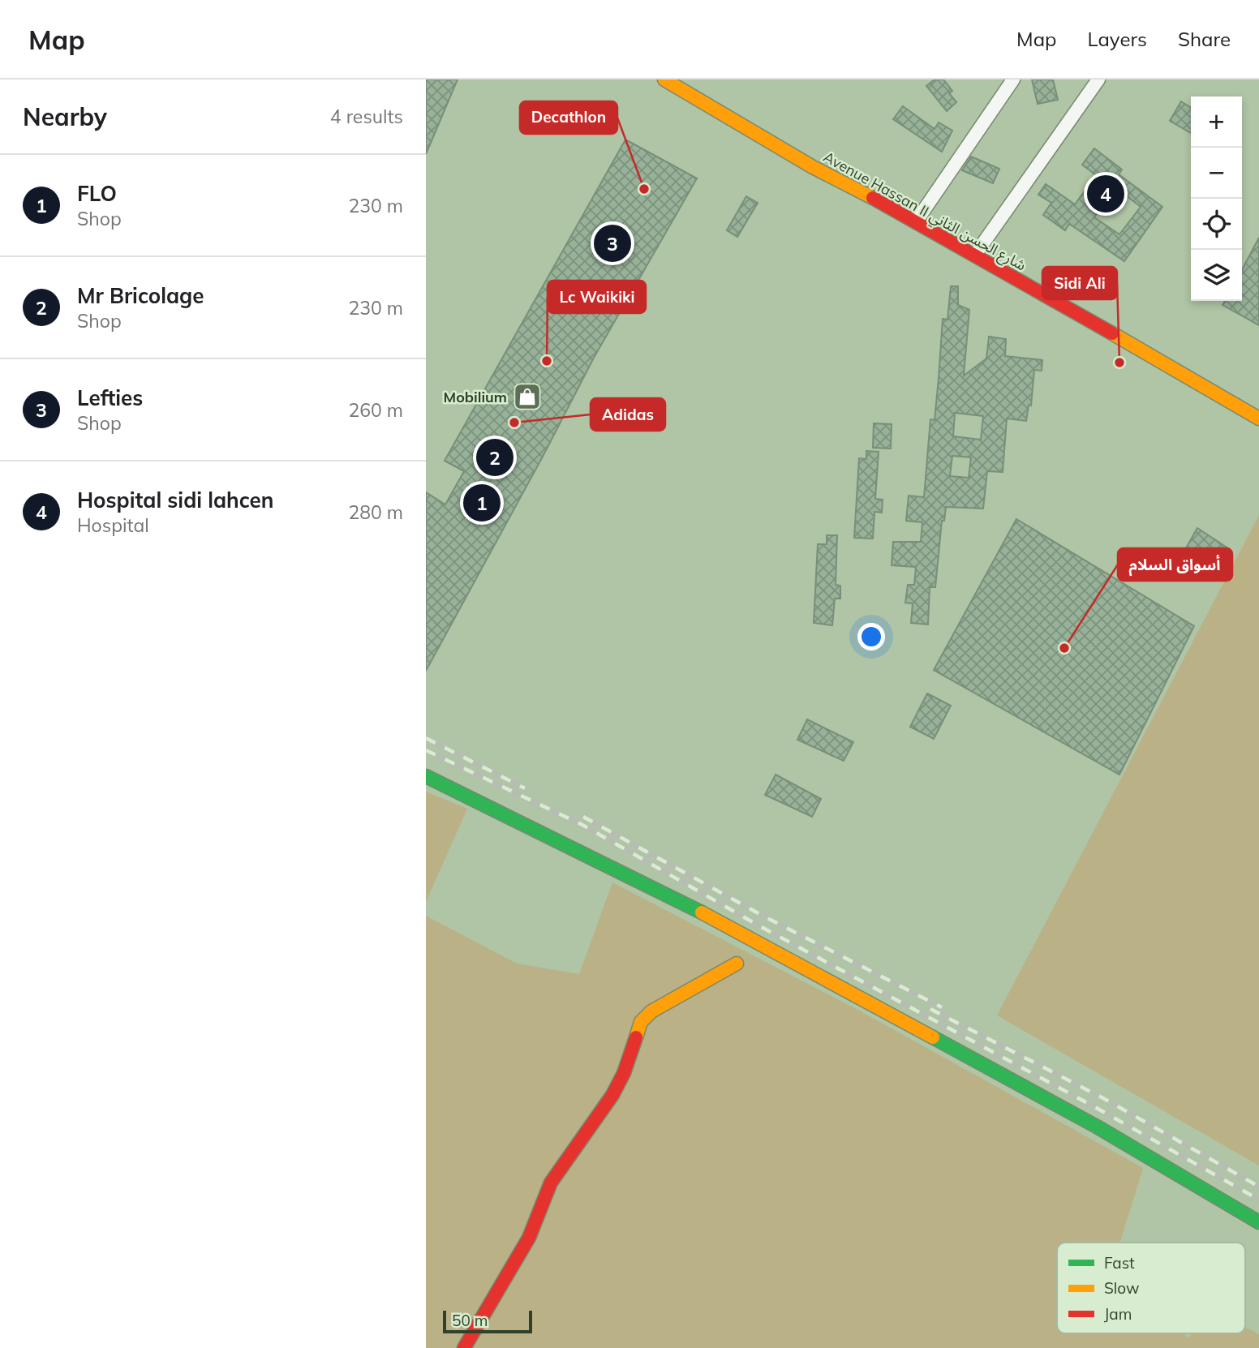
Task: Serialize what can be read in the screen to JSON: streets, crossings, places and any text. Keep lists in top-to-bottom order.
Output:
{
  "streets": {
    "street": ["Avenue Hassan II شارع الحسن الثاني"]
  },
  "places": {
    "other": [
      "Decathlon",
      "Lc Waikiki",
      "Sidi Ali",
      "Adidas",
      "أسواق السلام"
    ],
    "shop": ["Mobilium"]
  },
  "legend": ["Fast", "Slow", "Jam"],
  "scale_bar": "50 m",
  "page": {
    "header": "Map",
    "nav": ["Map", "Layers", "Share"],
    "heading": ["Nearby", "4 results"],
    "map_buttons": ["+", "−"],
    "list": [
      {
        "mark": "1",
        "name": "FLO",
        "note": "Shop",
        "value": "230 m"
      },
      {
        "mark": "2",
        "name": "Mr Bricolage",
        "note": "Shop",
        "value": "230 m"
      },
      {
        "mark": "3",
        "name": "Lefties",
        "note": "Shop",
        "value": "260 m"
      },
      {
        "mark": "4",
        "name": "Hospital sidi lahcen",
        "note": "Hospital",
        "value": "280 m"
      }
    ],
    "pins": [
      "4",
      "3",
      "2",
      "1"
    ],
    "scale": "50 m"
  }
}
